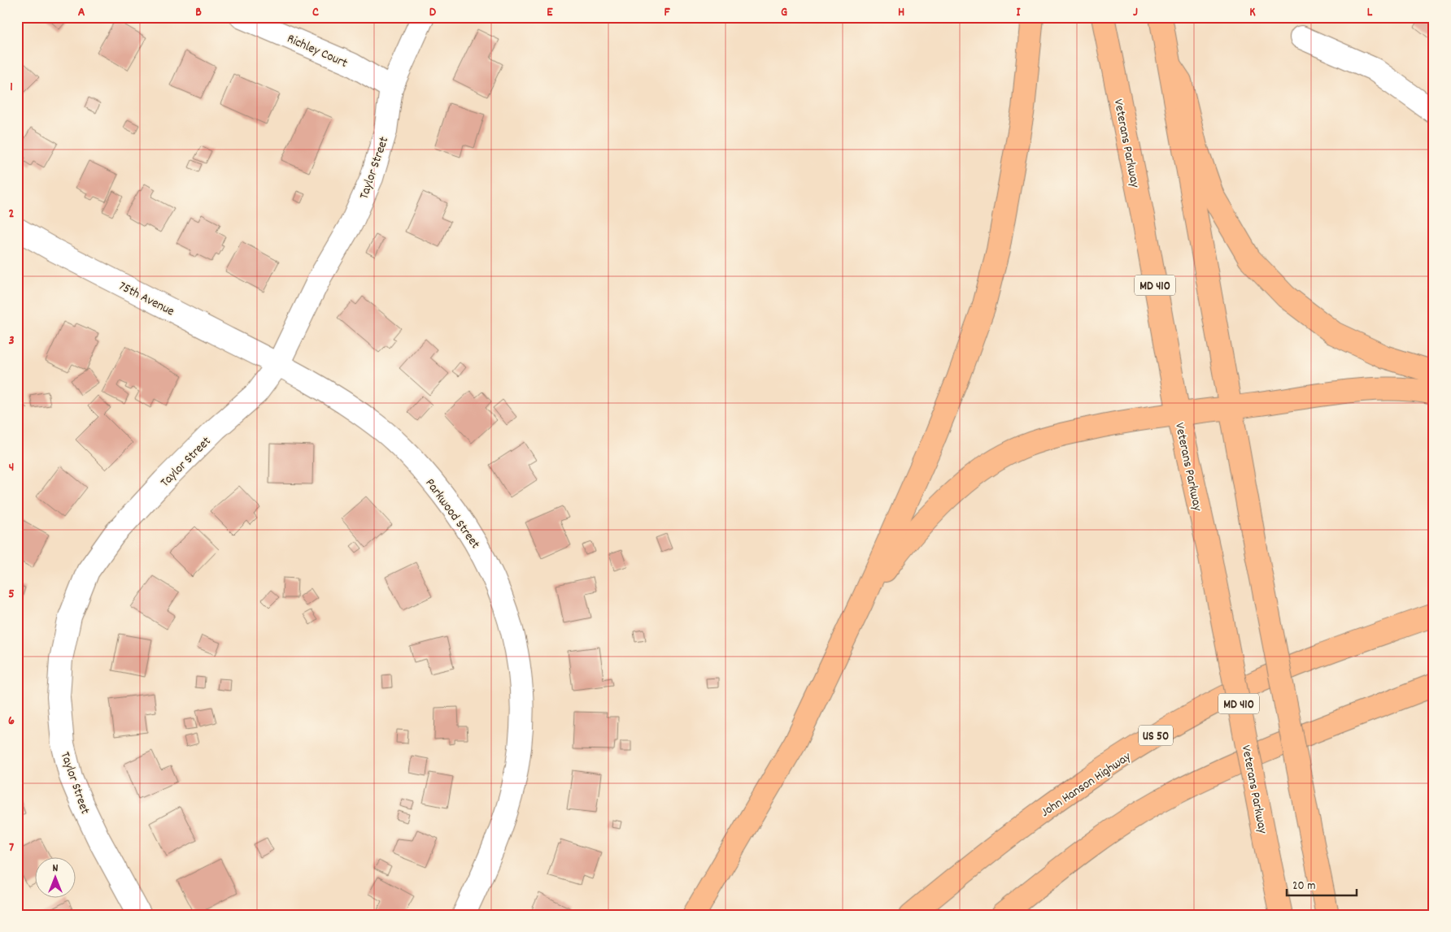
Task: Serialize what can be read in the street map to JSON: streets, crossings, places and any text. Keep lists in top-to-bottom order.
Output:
{
  "streets": {
    "main road": [
      "Veterans Parkway",
      "MD 410",
      "US 50",
      "John Hanson Highway"
    ],
    "street": [
      "Richley Court",
      "Taylor Street",
      "75th Avenue",
      "Parkwood Street"
    ]
  },
  "crossings": [
    ["Richley Court", "Taylor Street"],
    ["Taylor Street", "75th Avenue"],
    ["Taylor Street", "Parkwood Street"],
    ["75th Avenue", "Parkwood Street"]
  ],
  "scale_bar": "20 m",
  "north": "top",
  "grid": {
    "columns": [
      "A",
      "B",
      "C",
      "D",
      "E",
      "F",
      "G",
      "H",
      "I",
      "J",
      "K",
      "L"
    ],
    "rows": [
      "1",
      "2",
      "3",
      "4",
      "5",
      "6",
      "7"
    ]
  }
}
